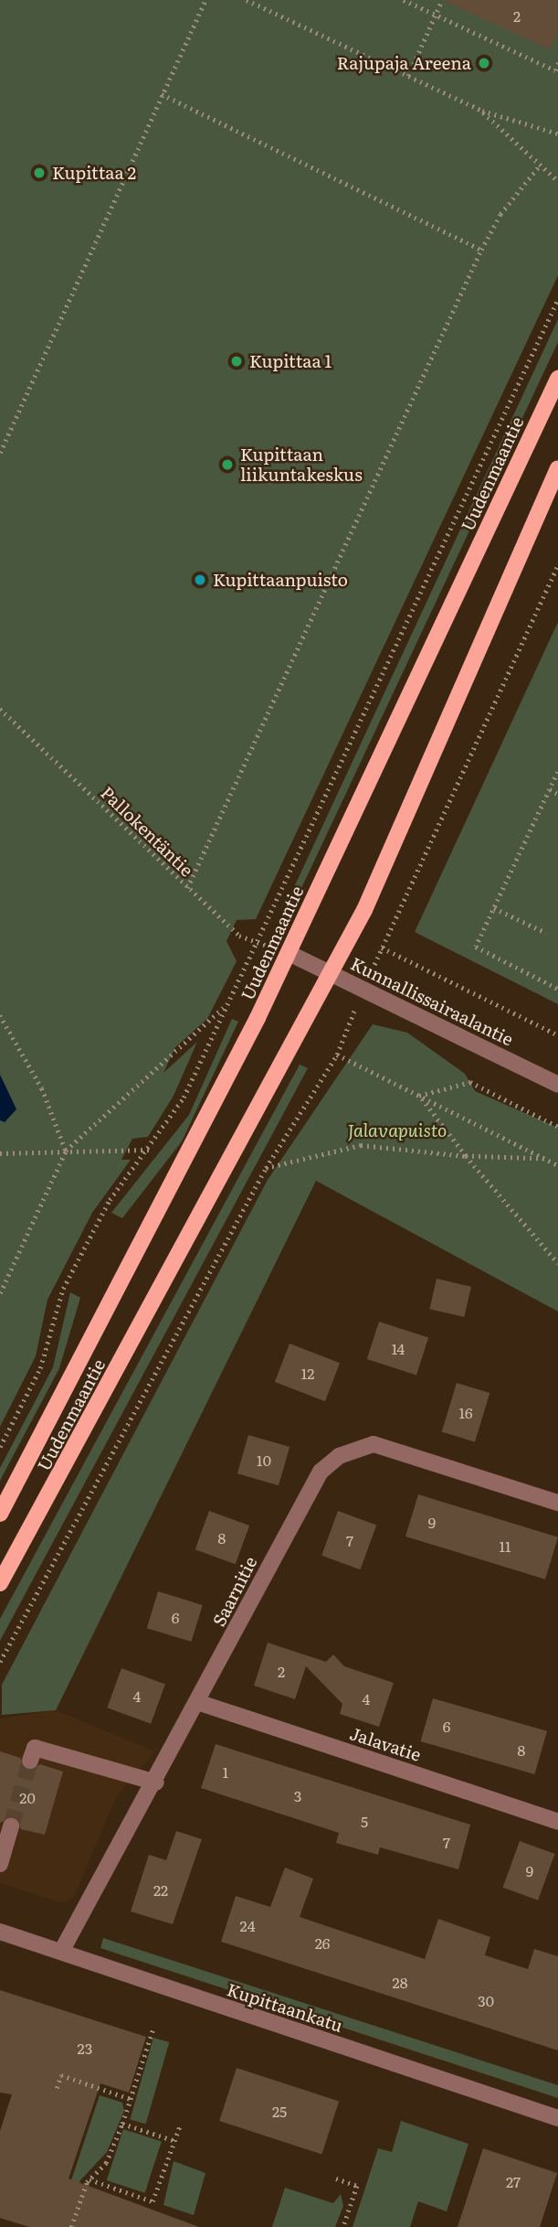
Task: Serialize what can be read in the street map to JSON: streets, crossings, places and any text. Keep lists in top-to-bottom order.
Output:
{
  "streets": {
    "main road": ["Uudenmaantie"],
    "street": [
      "Kunnallissairaalantie",
      "Saarnitie",
      "Jalavatie",
      "Kupittaankatu"
    ],
    "path": ["Pallokentäntie"]
  },
  "crossings": [
    ["Uudenmaantie", "Pallokentäntie"],
    ["Uudenmaantie", "Kunnallissairaalantie"],
    ["Pallokentäntie", "Kunnallissairaalantie"],
    ["Saarnitie", "Jalavatie"],
    ["Saarnitie", "Kupittaankatu"]
  ],
  "parks": ["Jalavapuisto"],
  "places": [
    "Rajupaja Areena",
    "Kupittaa 2",
    "Kupittaa 1",
    "Kupittaan liikuntakeskus",
    "Kupittaanpuisto"
  ],
  "house_numbers": [
    "2",
    "14",
    "12",
    "16",
    "10",
    "9",
    "8",
    "7",
    "11",
    "6",
    "2",
    "4",
    "4",
    "6",
    "8",
    "1",
    "3",
    "20",
    "5",
    "7",
    "9",
    "22",
    "24",
    "26",
    "28",
    "30",
    "23",
    "25",
    "27"
  ]
}
